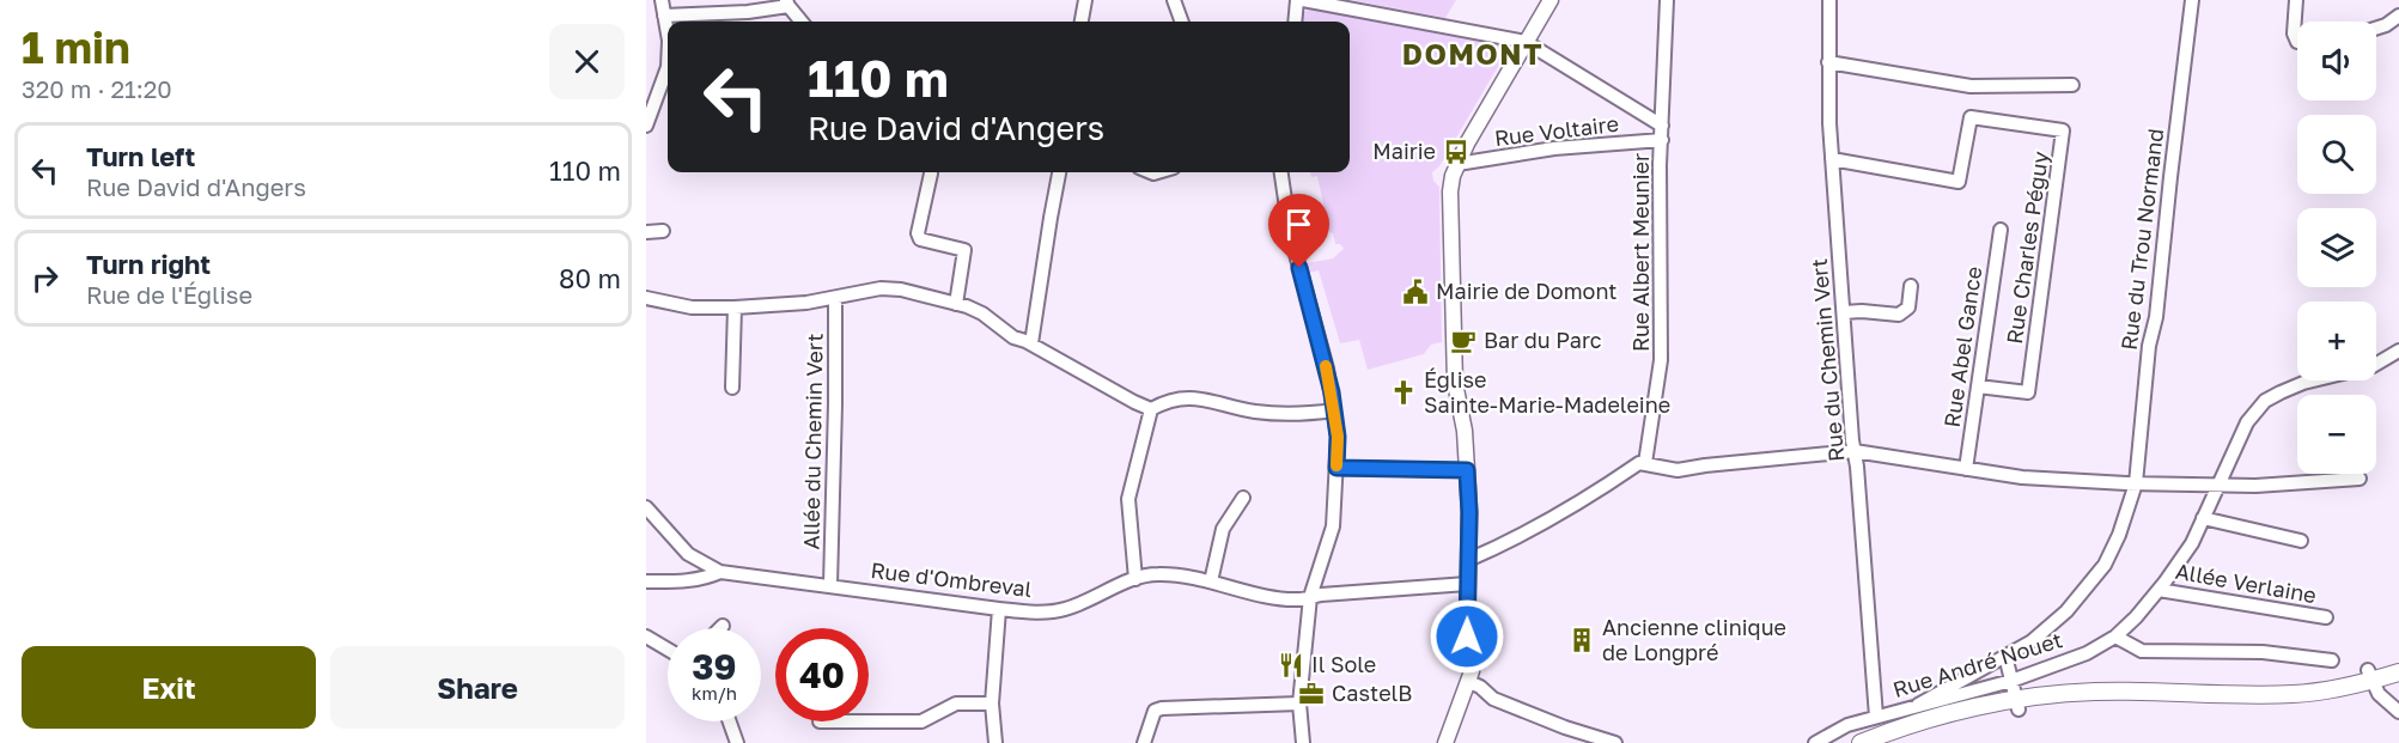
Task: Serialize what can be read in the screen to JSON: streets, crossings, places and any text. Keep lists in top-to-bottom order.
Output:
{
  "streets": {
    "street": [
      "Rue Voltaire",
      "Rue du Trou Normand",
      "Rue Charles Péguy",
      "Rue Albert Meunier",
      "Rue Abel Gance",
      "Rue du Chemin Vert",
      "Allée du Chemin Vert",
      "Rue d'Ombreval",
      "Allée Verlaine",
      "Rue André Nouet"
    ]
  },
  "crossings": [
    ["Rue Voltaire", "Rue Albert Meunier"],
    ["Rue du Trou Normand", "Rue André Nouet"],
    ["Rue Charles Péguy", "Rue Abel Gance"],
    ["Rue Charles Péguy", "Rue du Chemin Vert"],
    ["Rue du Chemin Vert", "Rue André Nouet"],
    ["Allée du Chemin Vert", "Rue d'Ombreval"],
    ["Allée Verlaine", "Rue André Nouet"]
  ],
  "districts": ["DOMONT"],
  "places": {
    "bus stop": ["Mairie"],
    "public building": ["Mairie de Domont"],
    "cafe": ["Bar du Parc"],
    "church": ["Église Sainte-Marie-Madeleine"],
    "building": ["Ancienne clinique de Longpré"],
    "restaurant": ["Il Sole"],
    "office": ["CastelB"]
  },
  "page": {
    "heading": ["1 min", "320 m · 21:20"],
    "map_buttons": ["+", "−"],
    "turn": ["110 m", "Rue David d'Angers"],
    "list": [
      {
        "name": "Turn left",
        "note": "Rue David d'Angers",
        "value": "110 m"
      },
      {
        "name": "Turn right",
        "note": "Rue de l'Église",
        "value": "80 m"
      }
    ],
    "speed": "39 km/h",
    "limit": "40",
    "buttons": ["Exit", "Share"]
  }
}
